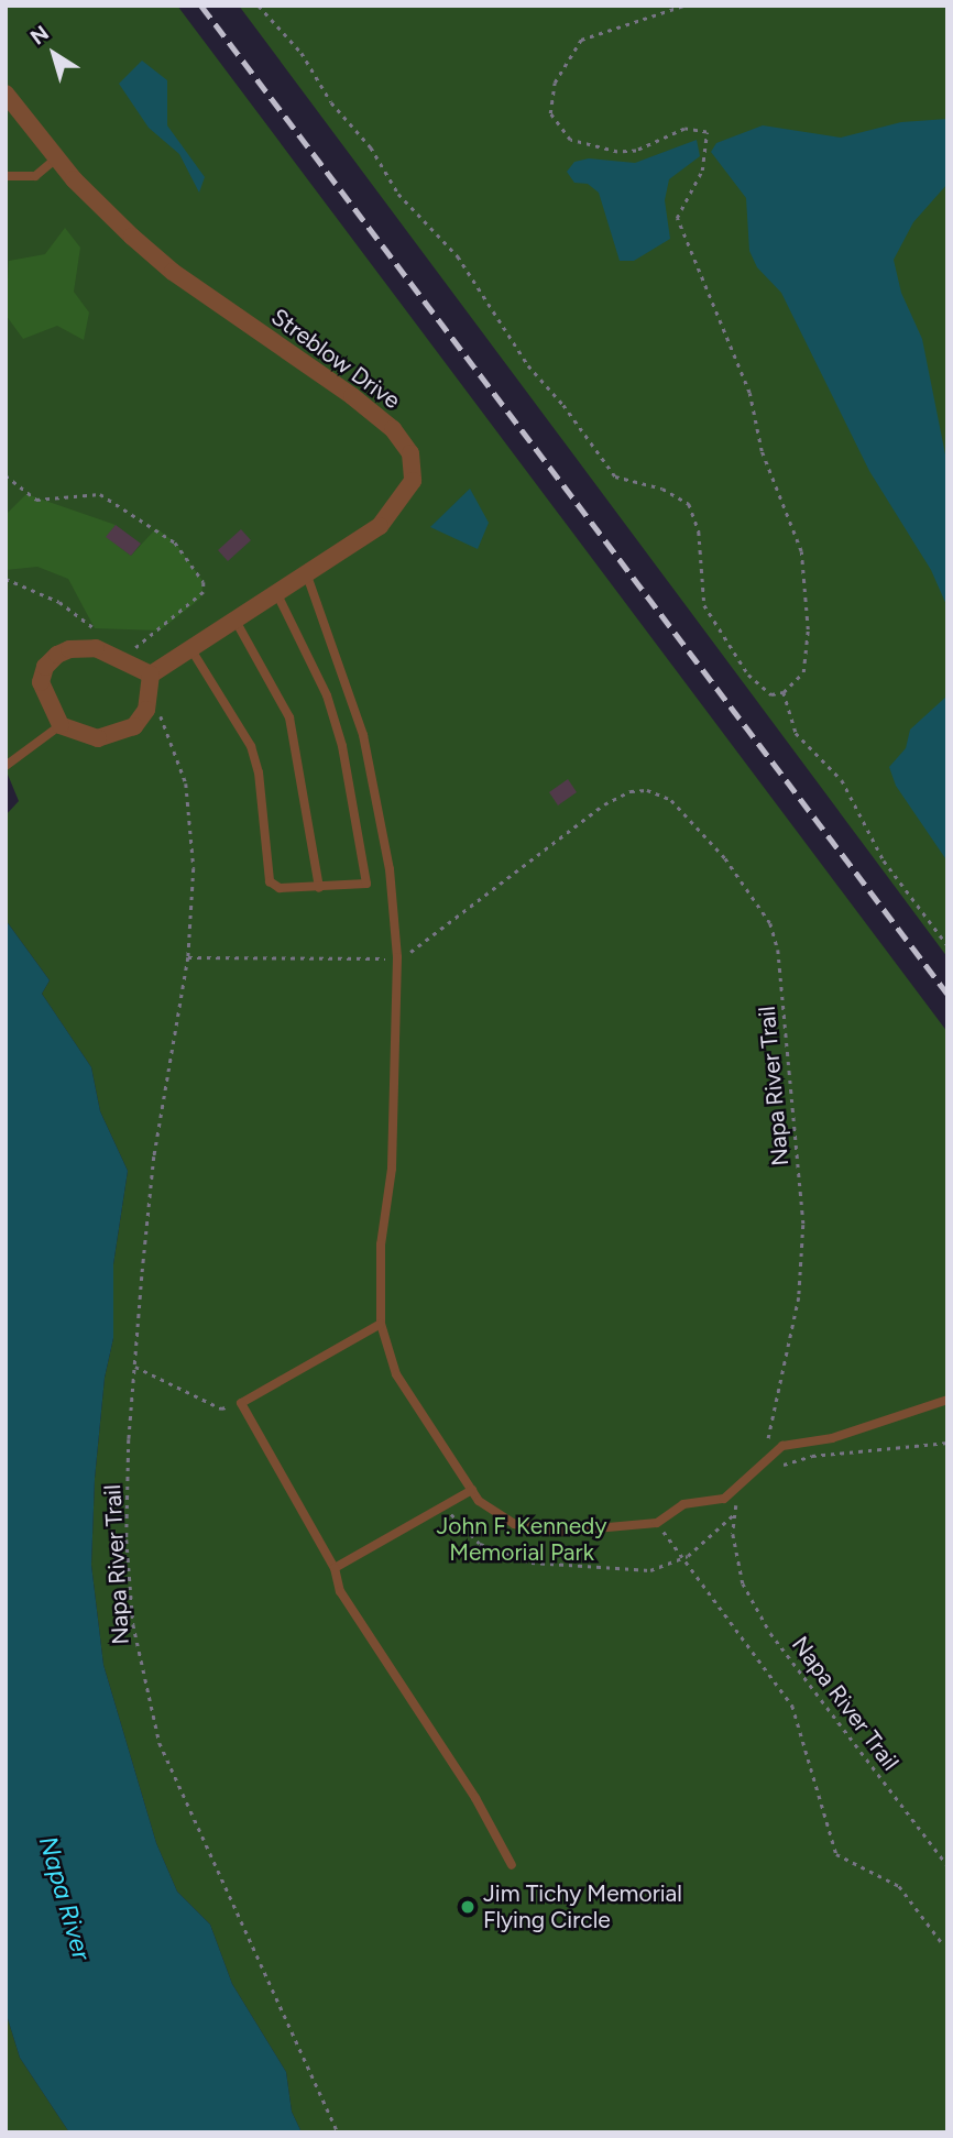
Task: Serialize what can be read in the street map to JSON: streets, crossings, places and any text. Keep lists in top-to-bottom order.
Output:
{
  "streets": {
    "street": ["Streblow Drive"],
    "path": ["Napa River Trail"]
  },
  "crossings": [
    ["Streblow Drive", "Napa River Trail"]
  ],
  "water": ["Napa River"],
  "parks": ["John F. Kennedy Memorial Park"],
  "places": ["Jim Tichy Memorial Flying Circle"],
  "north": "top left"
}
